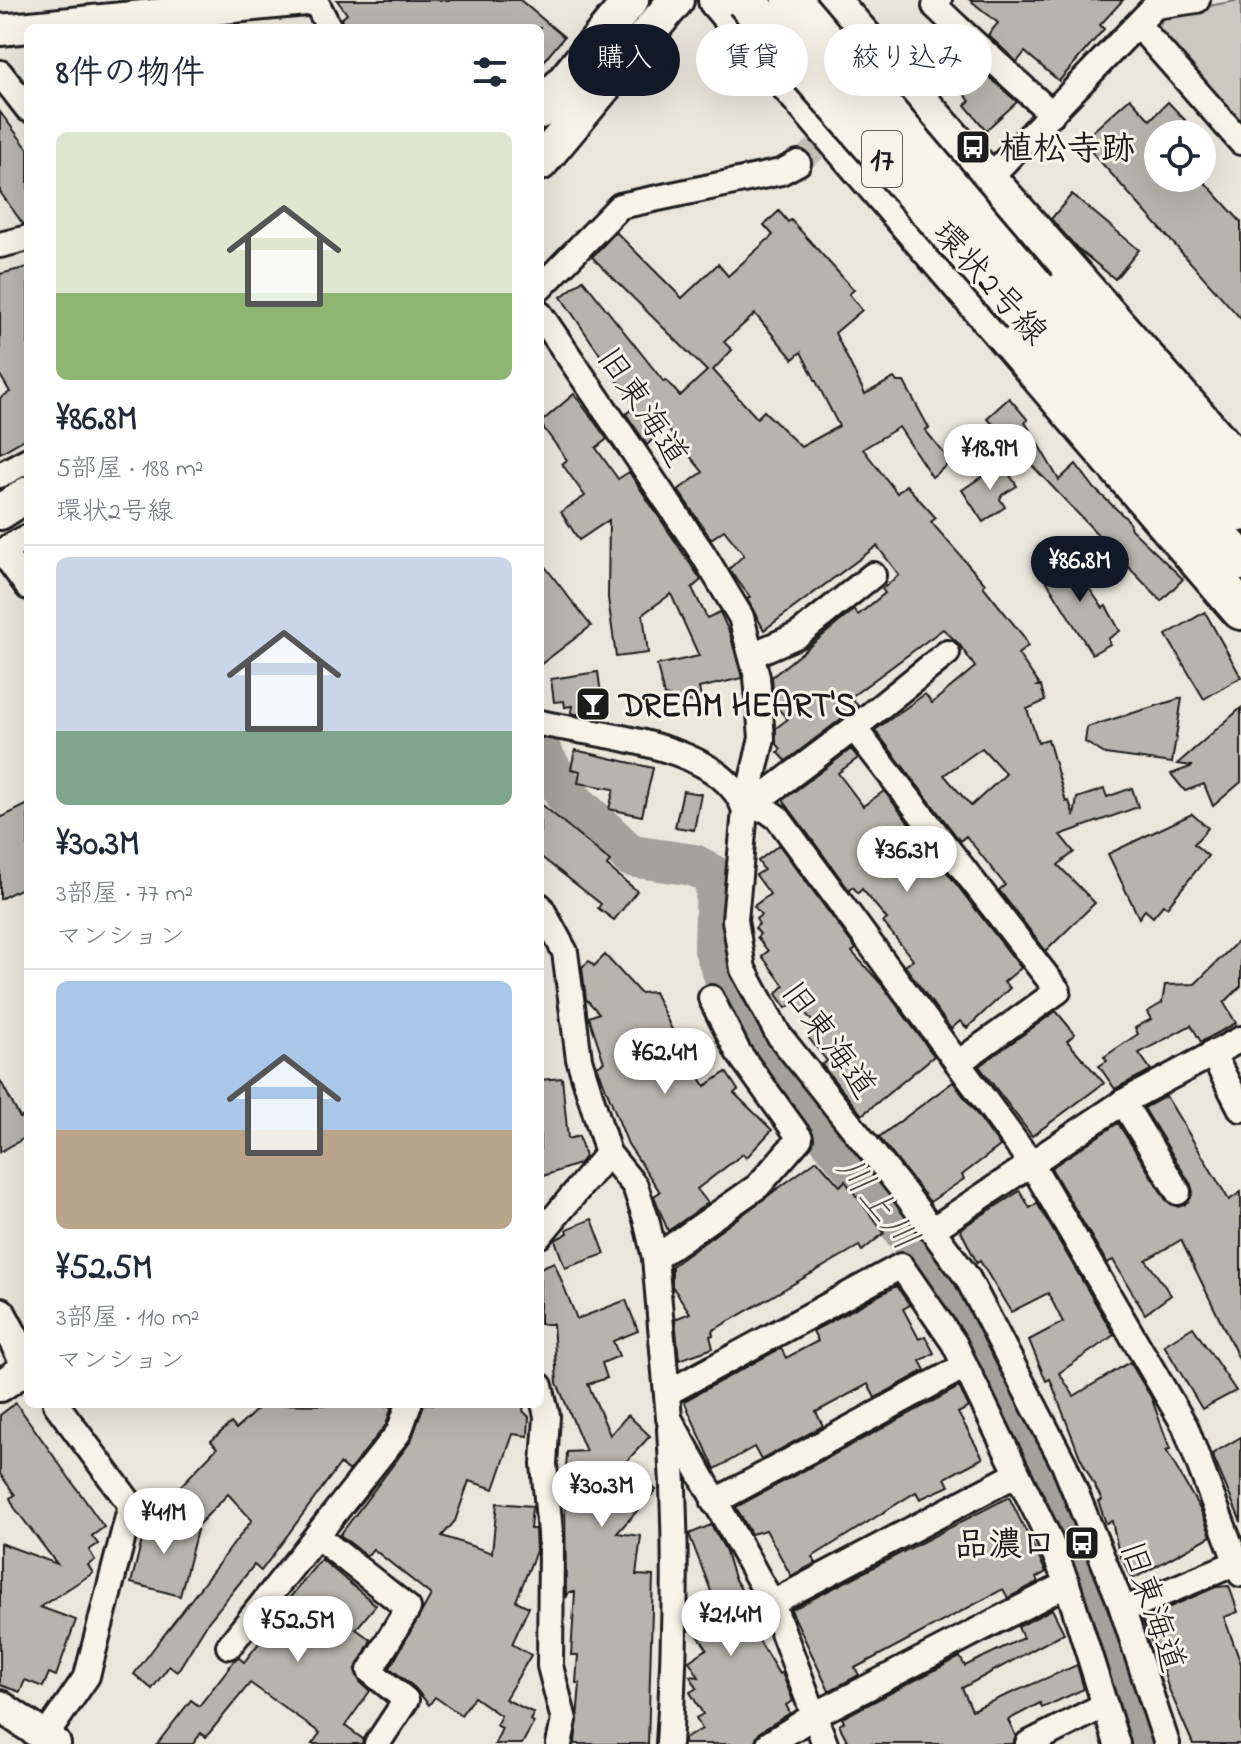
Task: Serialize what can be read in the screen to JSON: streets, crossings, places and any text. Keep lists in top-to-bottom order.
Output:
{
  "streets": {
    "main road": ["17", "環状2号線"],
    "street": ["旧東海道"]
  },
  "water": ["川上川"],
  "places": {
    "bus stop": ["植松寺跡", "品濃口"],
    "bar": ["DREAM HEART'S"]
  },
  "page": {
    "chip": ["購入", "賃貸", "絞り込み"],
    "heading": "8件の物件",
    "list": [
      {
        "name": "¥86.8M",
        "note": "5部屋 · 188 m² · 環状2号線"
      },
      {
        "name": "¥30.3M",
        "note": "3部屋 · 77 m² · マンション"
      },
      {
        "name": "¥52.5M",
        "note": "3部屋 · 110 m² · マンション"
      }
    ],
    "price": [
      "¥18.9M",
      "¥86.8M",
      "¥36.3M",
      "¥62.4M",
      "¥30.3M",
      "¥41M",
      "¥21.4M",
      "¥52.5M"
    ]
  }
}
